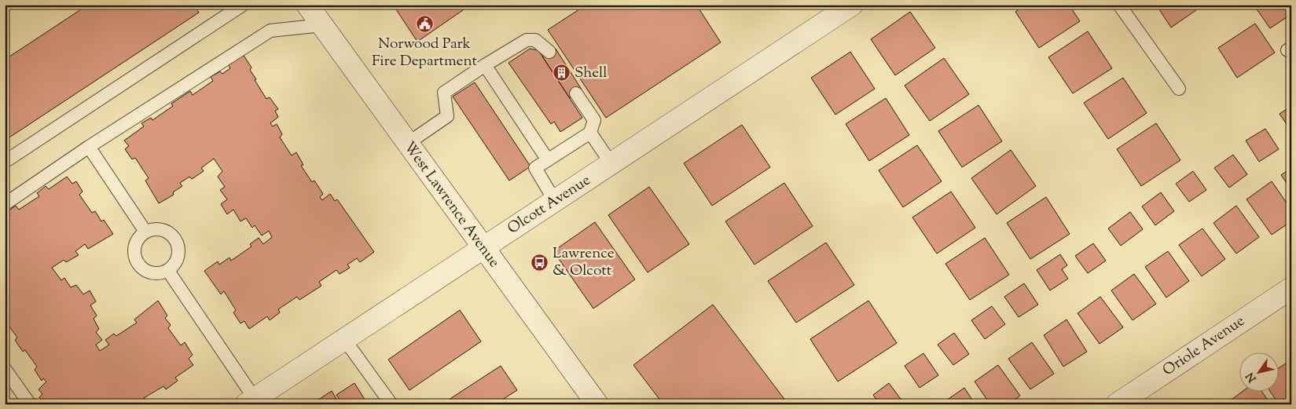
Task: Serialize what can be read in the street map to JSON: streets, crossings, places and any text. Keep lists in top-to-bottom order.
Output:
{
  "streets": {
    "street": ["West Lawrence Avenue", "Olcott Avenue", "Oriole Avenue"]
  },
  "crossings": [
    ["West Lawrence Avenue", "Olcott Avenue"]
  ],
  "places": {
    "public building": ["Norwood Park Fire Department"],
    "building": ["Shell"],
    "bus stop": ["Lawrence & Olcott"]
  },
  "north": "bottom left"
}
